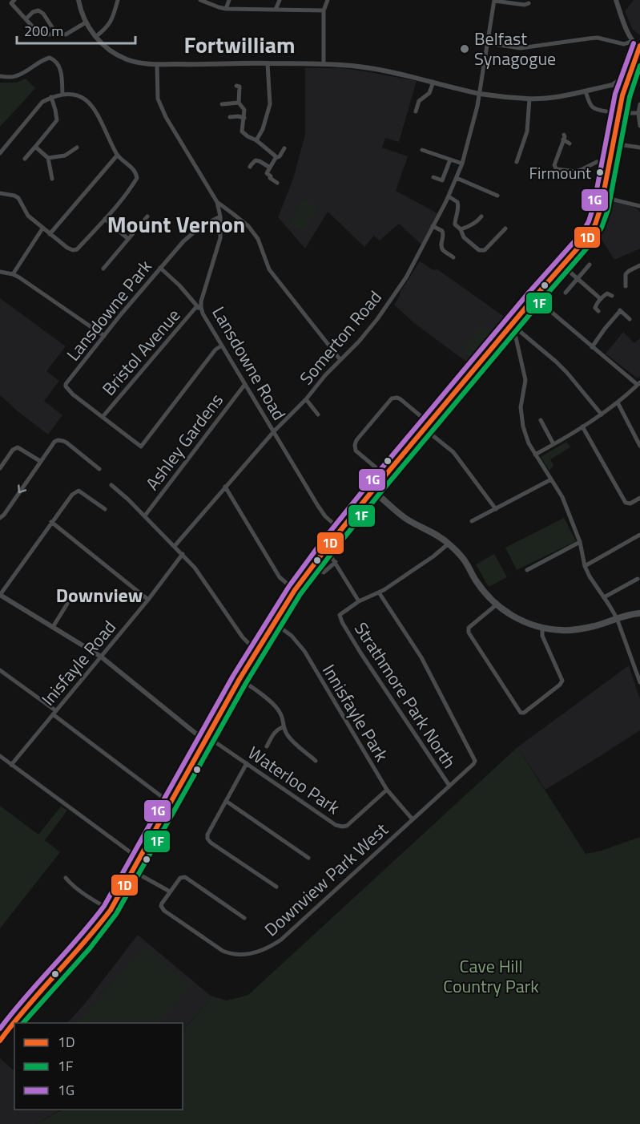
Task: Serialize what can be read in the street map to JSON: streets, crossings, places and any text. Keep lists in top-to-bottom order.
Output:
{
  "streets": {
    "street": [
      "Lansdowne Park",
      "Somerton Road",
      "Bristol Avenue",
      "Lansdowne Road",
      "Ashley Gardens",
      "Inisfayle Road",
      "Strathmore Park North",
      "Innisfayle Park",
      "Waterloo Park",
      "Downview Park West"
    ]
  },
  "crossings": [
    ["Lansdowne Park", "Bristol Avenue"],
    ["Lansdowne Park", "Lansdowne Road"],
    ["Somerton Road", "Lansdowne Road"],
    ["Bristol Avenue", "Lansdowne Road"],
    ["Lansdowne Road", "Ashley Gardens"],
    ["Strathmore Park North", "Downview Park West"],
    ["Innisfayle Park", "Waterloo Park"],
    ["Innisfayle Park", "Downview Park West"]
  ],
  "districts": ["Fortwilliam", "Mount Vernon", "Downview"],
  "parks": ["Cave Hill Country Park"],
  "places": ["Belfast Synagogue", "Firmount"],
  "lines": ["transit line 1G", "transit line 1D", "transit line 1F"],
  "legend": ["1D", "1F", "1G"],
  "scale_bar": "200 m"
}
